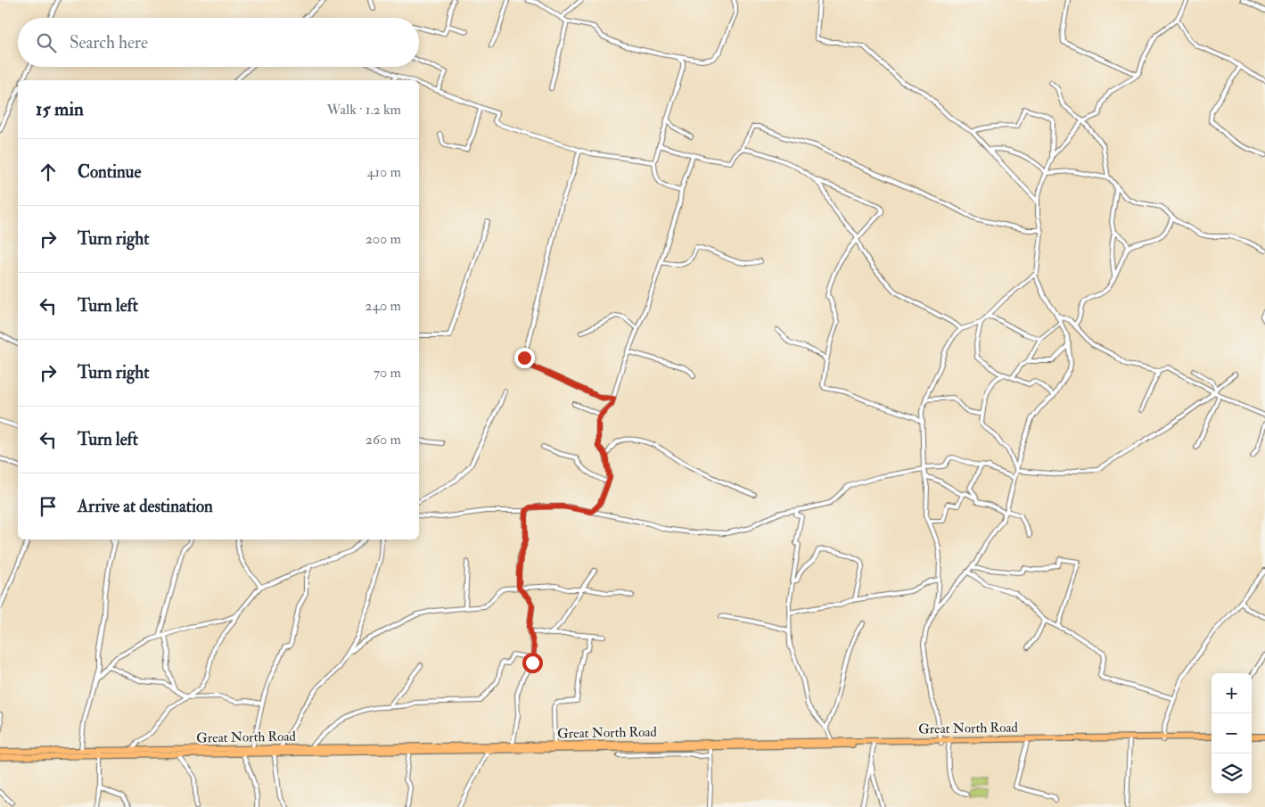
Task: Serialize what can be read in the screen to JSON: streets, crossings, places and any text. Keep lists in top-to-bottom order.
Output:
{
  "streets": {
    "highway": ["Great North Road"]
  },
  "page": {
    "search": "Search here",
    "heading": ["15 min", "Walk · 1.2 km"],
    "list": [
      ["Continue", "410 m"],
      ["Turn right", "200 m"],
      ["Turn left", "240 m"],
      ["Turn right", "70 m"],
      ["Turn left", "260 m"],
      "Arrive at destination"
    ],
    "map_buttons": ["+", "−"]
  }
}
